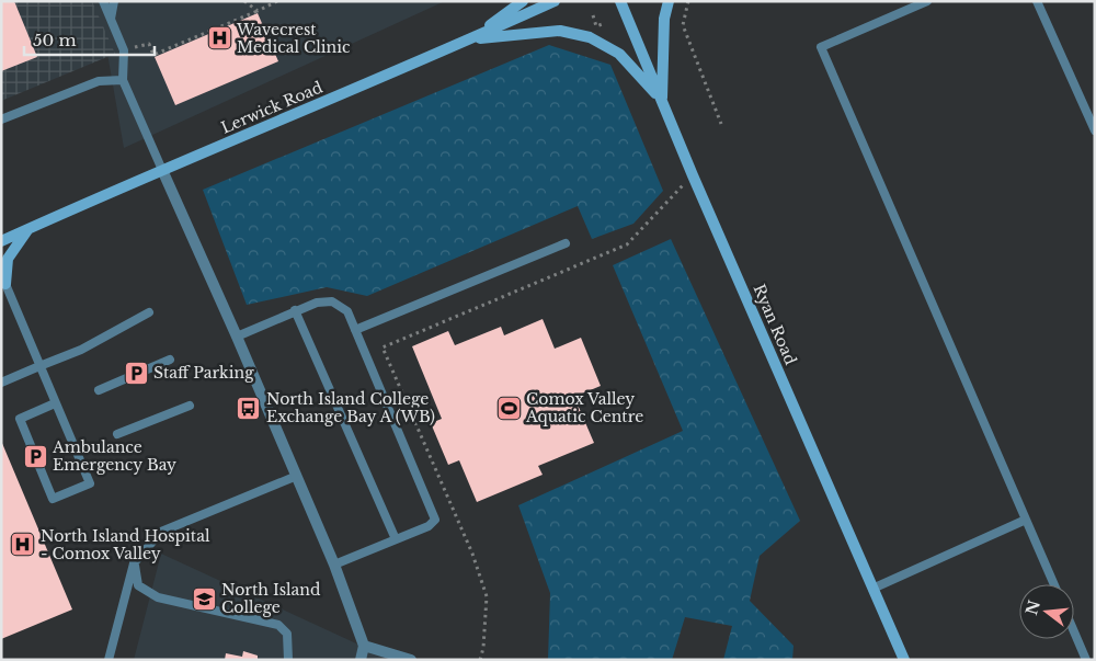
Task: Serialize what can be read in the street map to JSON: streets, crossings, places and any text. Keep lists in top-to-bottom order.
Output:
{
  "streets": {
    "main road": ["Lerwick Road", "Ryan Road"]
  },
  "places": {
    "hospital": ["Wavecrest Medical Clinic", "North Island Hospital - Comox Valley"],
    "parking": ["Staff Parking", "Ambulance Emergency Bay"],
    "bus stop": ["North Island College Exchange Bay A (WB)"],
    "sports": ["Comox Valley Aquatic Centre"],
    "school or university": ["North Island College"]
  },
  "scale_bar": "50 m",
  "north": "left"
}
